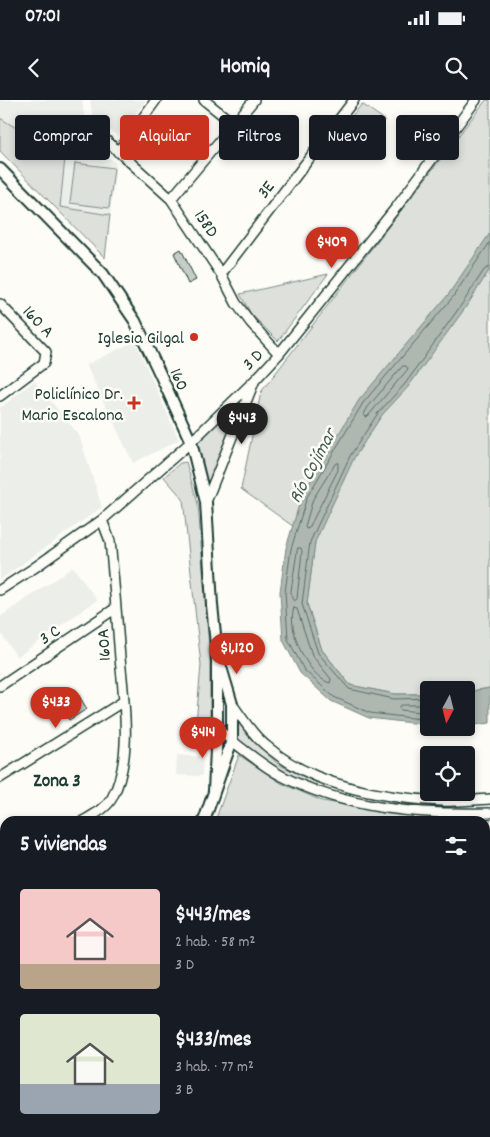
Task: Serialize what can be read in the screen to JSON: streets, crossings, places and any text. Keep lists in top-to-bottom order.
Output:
{
  "streets": {
    "main road": ["160"],
    "street": [
      "3E",
      "158D",
      "160 A",
      "3 D",
      "3 C",
      "160A"
    ]
  },
  "crossings": [
    ["3E", "158D"],
    ["158D", "3 D"],
    ["3 D", "160"],
    ["3 D", "160A"],
    ["3 C", "160A"]
  ],
  "districts": ["Zona 3"],
  "water": ["Río Cojímar"],
  "places": {
    "other": ["Iglesia Gilgal"],
    "health": ["Policlínico Dr. Mario Escalona"]
  },
  "north": "bottom",
  "page": {
    "status": "07:01",
    "header": "Homiq",
    "chip": [
      "Comprar",
      "Alquilar",
      "Filtros",
      "Nuevo",
      "Piso"
    ],
    "price": [
      "$409",
      "$443",
      "$1,120",
      "$433",
      "$414"
    ],
    "heading": "5 viviendas",
    "list": [
      {
        "name": "$443/mes",
        "note": "2 hab. · 58 m² · 3 D"
      },
      {
        "name": "$433/mes",
        "note": "3 hab. · 77 m² · 3 B"
      }
    ]
  }
}
